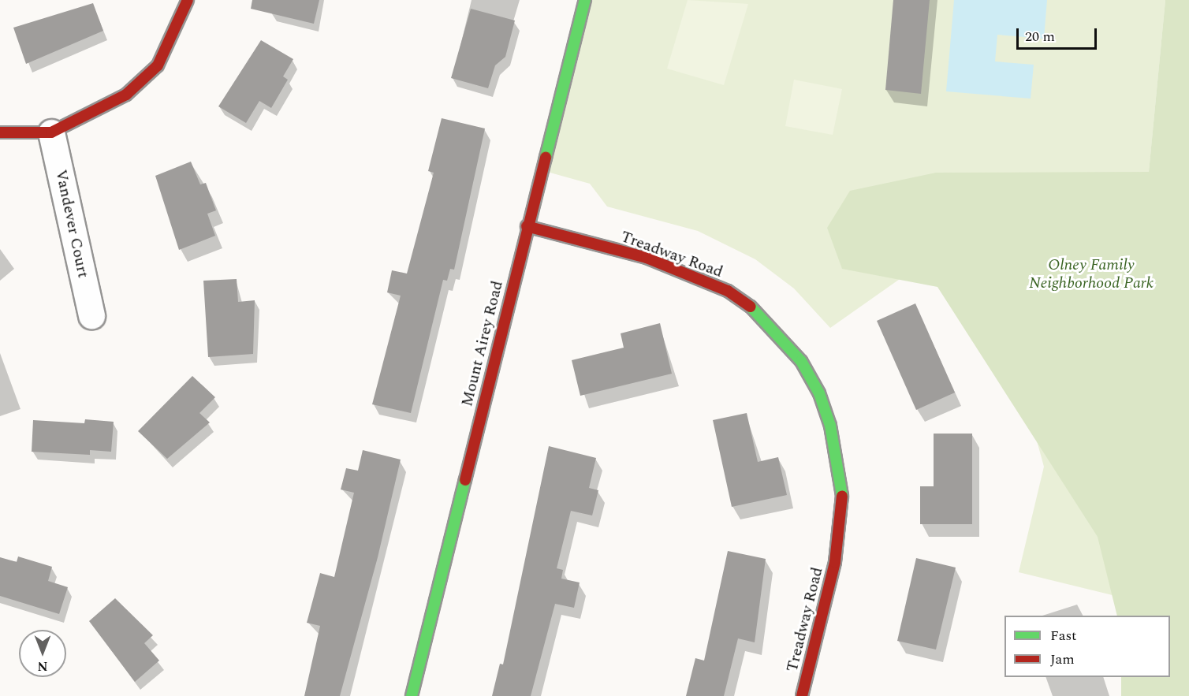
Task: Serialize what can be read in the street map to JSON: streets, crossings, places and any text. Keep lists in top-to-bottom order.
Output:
{
  "streets": {
    "street": ["Vandever Court", "Treadway Road", "Mount Airey Road"]
  },
  "crossings": [
    ["Treadway Road", "Mount Airey Road"]
  ],
  "parks": ["Olney Family Neighborhood Park"],
  "legend": ["Fast", "Jam"],
  "scale_bar": "20 m",
  "north": "bottom"
}
